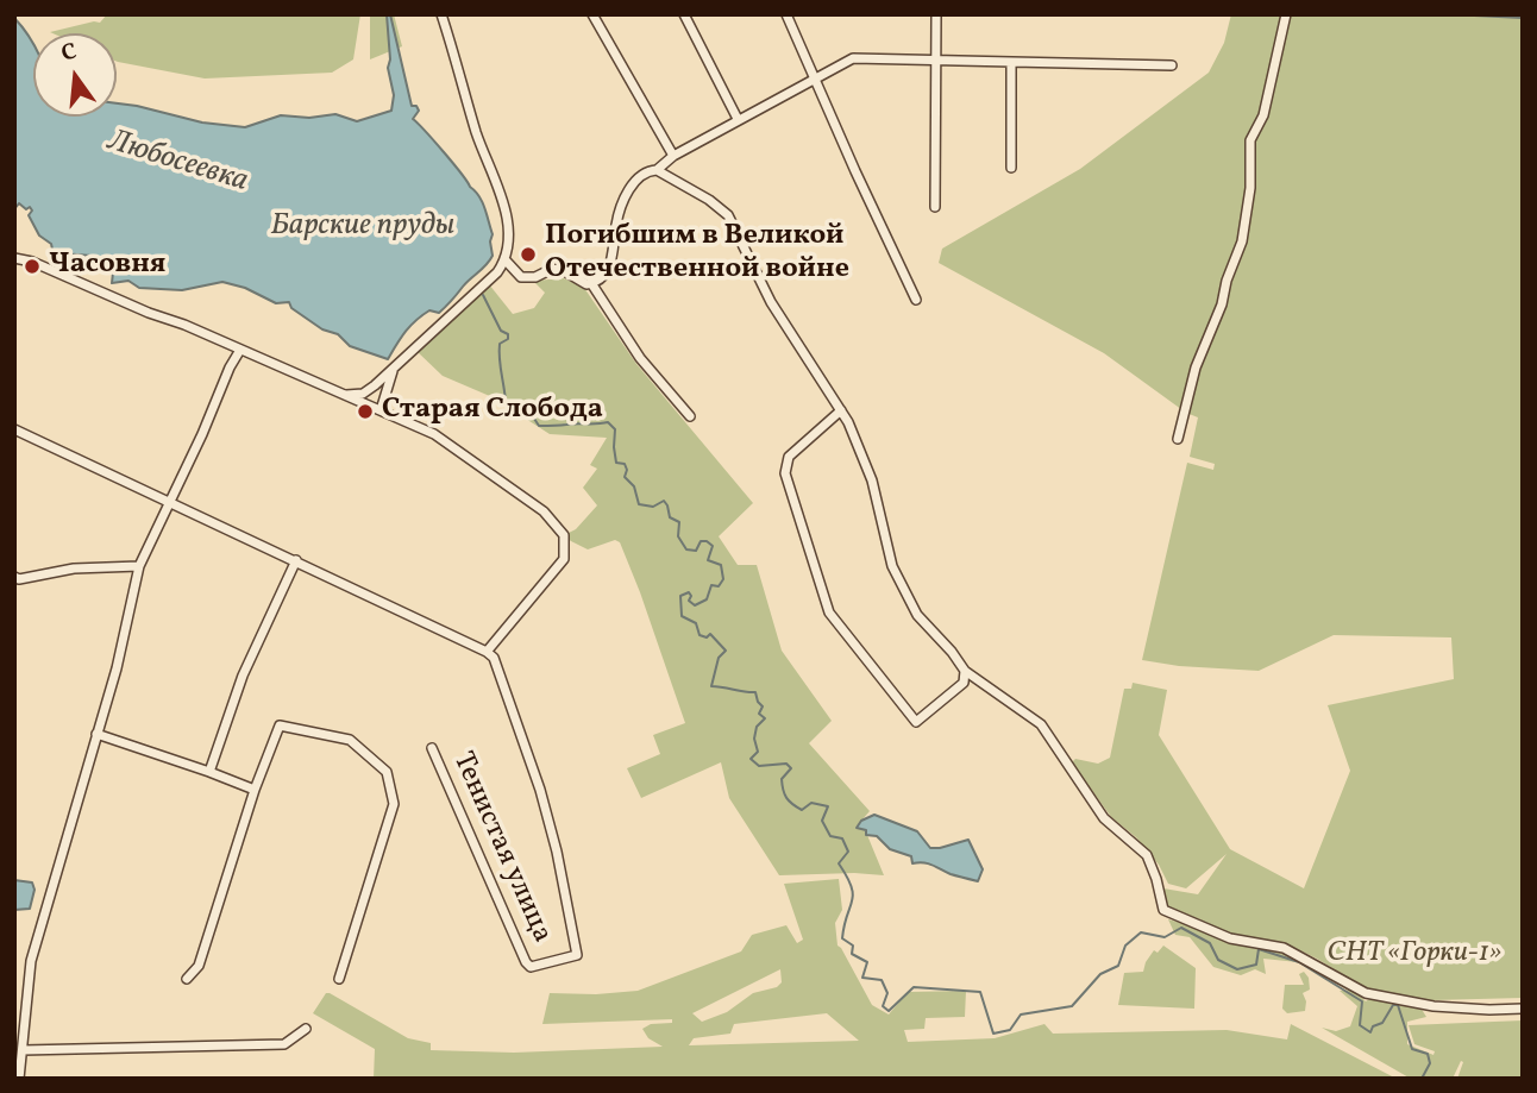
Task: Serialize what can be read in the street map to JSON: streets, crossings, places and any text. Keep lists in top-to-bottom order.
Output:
{
  "streets": {
    "street": ["Тенистая улица"]
  },
  "water": ["Любосеевка", "Барские пруды"],
  "parks": ["СНТ «Горки-1»"],
  "places": ["Погибшим в Великой Отечественной войне", "Часовня", "Старая Слобода"],
  "north": "top"
}
